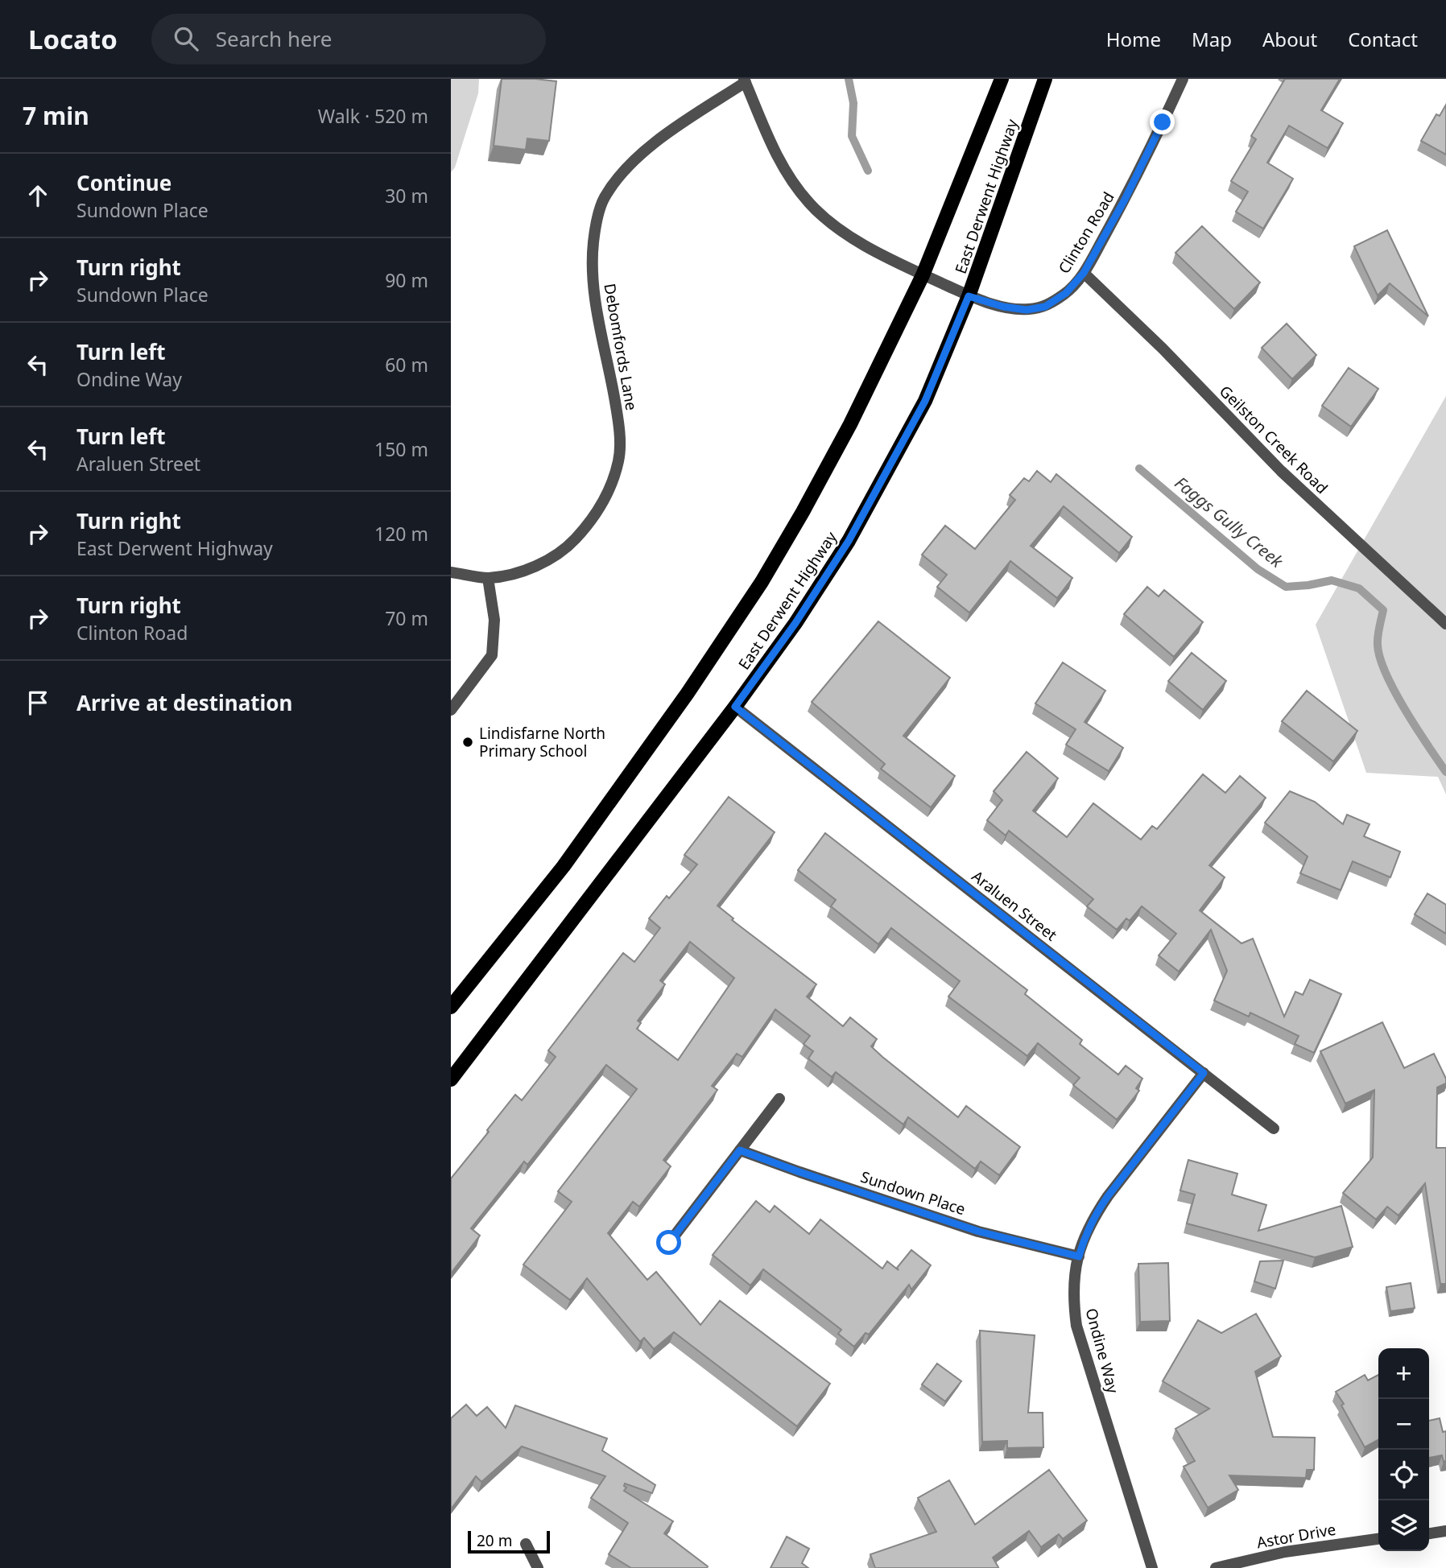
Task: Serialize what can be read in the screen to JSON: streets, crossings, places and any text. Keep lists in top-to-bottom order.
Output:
{
  "streets": {
    "main road": ["East Derwent Highway"],
    "street": [
      "Clinton Road",
      "Debomfords Lane",
      "Geilston Creek Road",
      "Araluen Street",
      "Sundown Place",
      "Ondine Way",
      "Astor Drive"
    ]
  },
  "crossings": [
    ["East Derwent Highway", "Clinton Road"],
    ["East Derwent Highway", "Araluen Street"],
    ["Clinton Road", "Debomfords Lane"],
    ["Clinton Road", "Geilston Creek Road"],
    ["Araluen Street", "Ondine Way"],
    ["Sundown Place", "Ondine Way"]
  ],
  "water": ["Faggs Gully Creek"],
  "places": ["Lindisfarne North Primary School"],
  "scale_bar": "20 m",
  "page": {
    "header": "Locato",
    "search": "Search here",
    "nav": [
      "Home",
      "Map",
      "About",
      "Contact"
    ],
    "heading": ["7 min", "Walk · 520 m"],
    "list": [
      ["Continue", "Sundown Place", "30 m"],
      ["Turn right", "Sundown Place", "90 m"],
      ["Turn left", "Ondine Way", "60 m"],
      ["Turn left", "Araluen Street", "150 m"],
      ["Turn right", "East Derwent Highway", "120 m"],
      ["Turn right", "Clinton Road", "70 m"],
      "Arrive at destination"
    ],
    "map_buttons": ["+", "−"],
    "scale": "20 m"
  }
}
